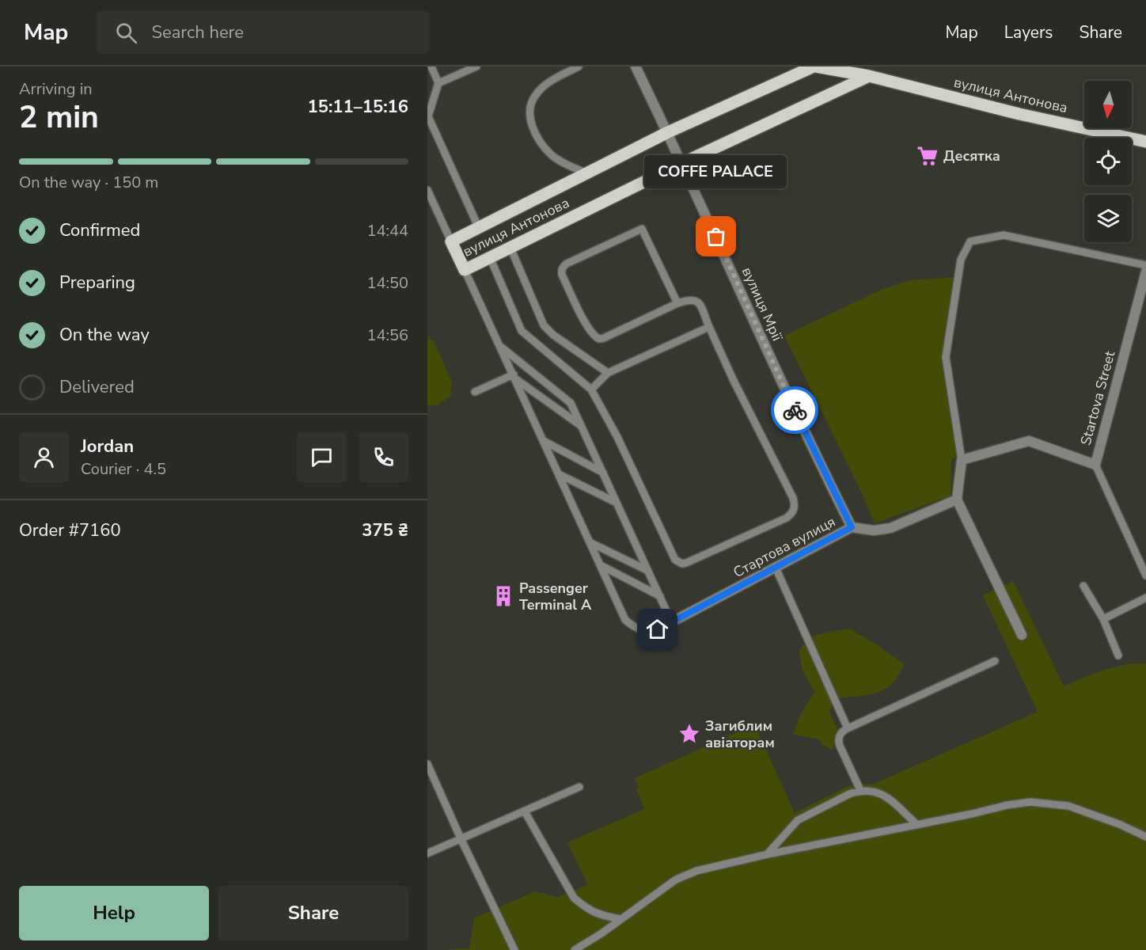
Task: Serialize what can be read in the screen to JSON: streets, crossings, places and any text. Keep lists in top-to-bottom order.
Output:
{
  "streets": {
    "main road": ["вулиця Антонова"],
    "street": ["вулиця Мрії", "Startova Street", "Стартова вулиця"]
  },
  "crossings": [
    ["вулиця Антонова", "вулиця Мрії"],
    ["вулиця Мрії", "Стартова вулиця"]
  ],
  "places": {
    "supermarket": ["Десятка"],
    "other": ["COFFE PALACE"],
    "building": ["Passenger Terminal A"],
    "place": ["Загиблим авіаторам"]
  },
  "north": "bottom",
  "page": {
    "header": "Map",
    "search": "Search here",
    "nav": ["Map", "Layers", "Share"],
    "heading": ["2 min", "Arriving in", "15:11–15:16"],
    "panel": [
      "Jordan",
      "Courier · 4.5",
      "Order #7160",
      "375 ₴"
    ],
    "bar": "On the way · 150 m",
    "bubble": "COFFE PALACE",
    "list": [
      ["Confirmed", "14:44"],
      ["Preparing", "14:50"],
      ["On the way", "14:56"],
      "Delivered"
    ],
    "buttons": ["Help", "Share"]
  }
}
